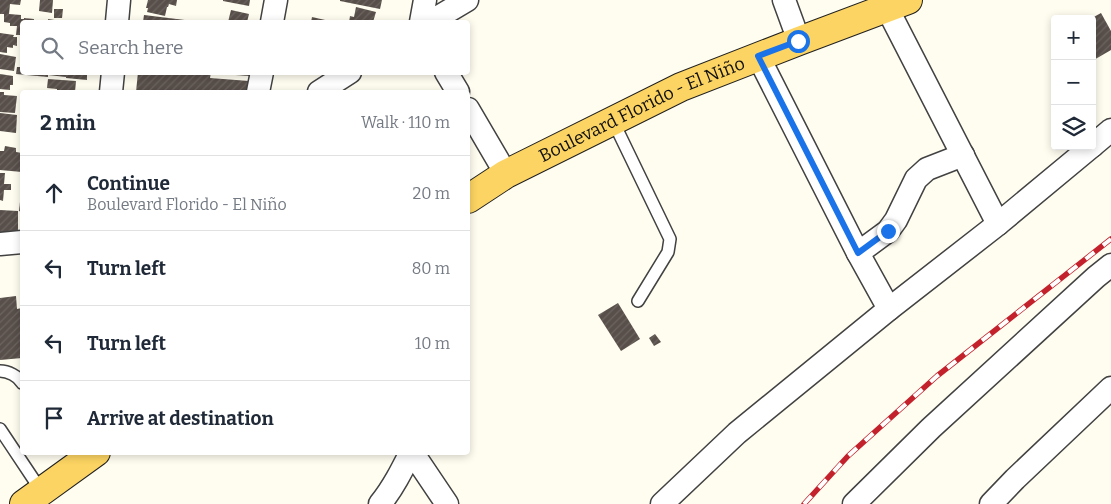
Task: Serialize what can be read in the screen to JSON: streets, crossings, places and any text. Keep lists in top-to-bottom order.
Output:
{
  "streets": {
    "main road": ["Boulevard Florido - El Niño"]
  },
  "page": {
    "map_buttons": ["+", "−"],
    "search": "Search here",
    "heading": ["2 min", "Walk · 110 m"],
    "list": [
      ["Continue", "Boulevard Florido - El Niño", "20 m"],
      ["Turn left", "80 m"],
      ["Turn left", "10 m"],
      "Arrive at destination"
    ]
  }
}
